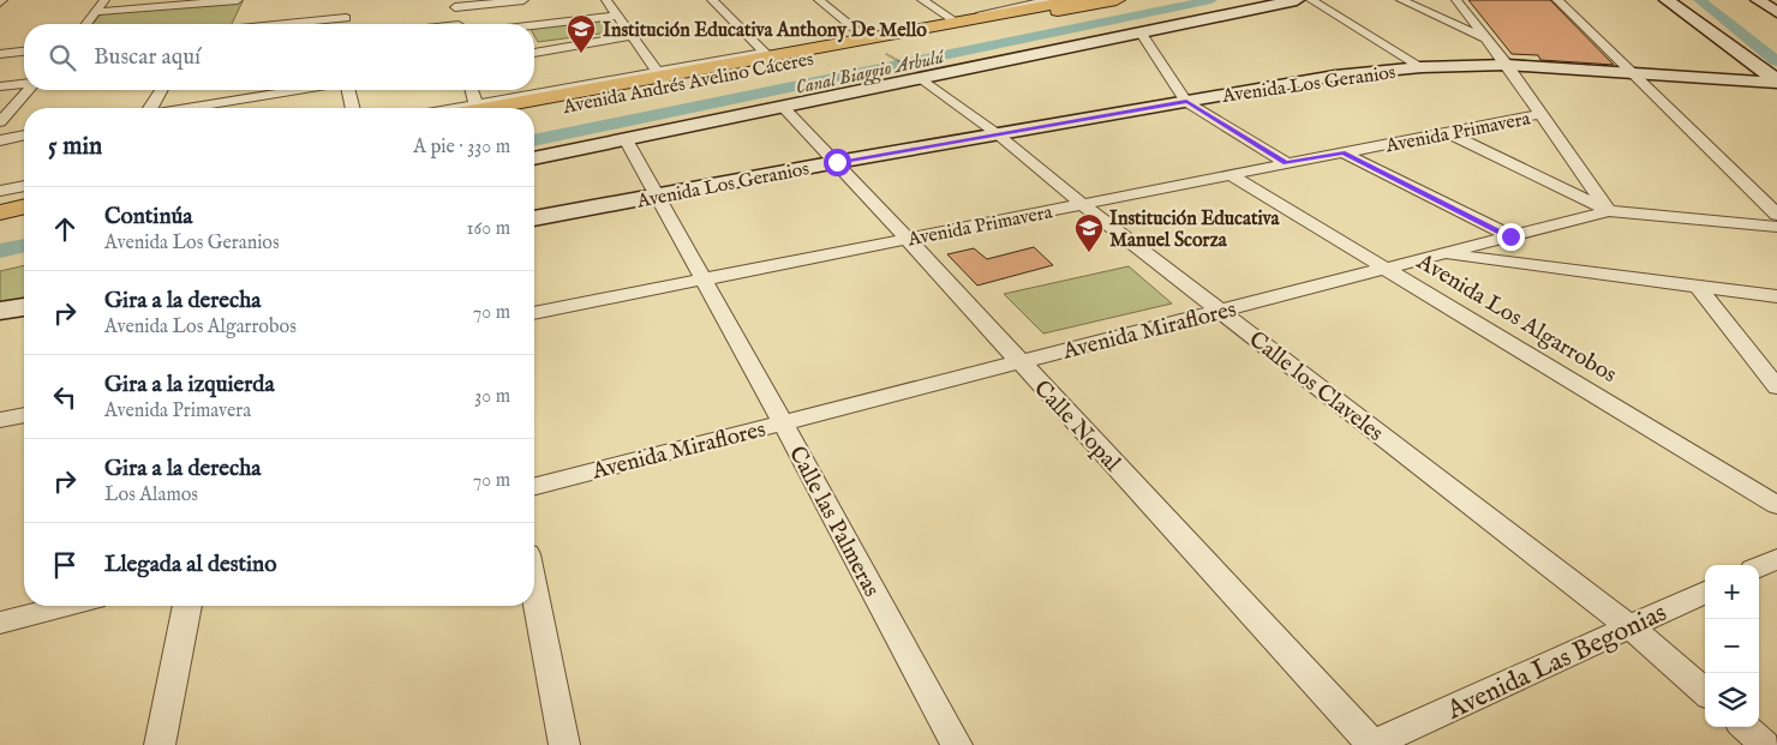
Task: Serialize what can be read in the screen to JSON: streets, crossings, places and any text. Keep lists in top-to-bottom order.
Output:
{
  "streets": {
    "highway": ["Avenida Andrés Avelino Cáceres"],
    "street": [
      "Avenida Los Geranios",
      "Avenida Primavera",
      "Avenida Los Algarrobos",
      "Avenida Miraflores",
      "Calle los Claveles",
      "Calle Nopal",
      "Calle las Palmeras",
      "Avenida Las Begonias"
    ]
  },
  "crossings": [
    ["Avenida Los Geranios", "Calle los Claveles"],
    ["Avenida Los Geranios", "Calle Nopal"],
    ["Avenida Los Geranios", "Calle las Palmeras"],
    ["Avenida Primavera", "Avenida Los Algarrobos"],
    ["Avenida Primavera", "Calle los Claveles"],
    ["Avenida Primavera", "Calle Nopal"],
    ["Avenida Primavera", "Calle las Palmeras"],
    ["Avenida Los Algarrobos", "Avenida Miraflores"],
    ["Avenida Miraflores", "Calle los Claveles"],
    ["Avenida Miraflores", "Calle Nopal"],
    ["Avenida Miraflores", "Calle las Palmeras"],
    ["Calle los Claveles", "Avenida Las Begonias"],
    ["Calle Nopal", "Avenida Las Begonias"]
  ],
  "water": ["Canal Biaggio Arbulú"],
  "places": {
    "school or university": ["Institución Educativa Anthony De Mello", "Institución Educativa Manuel Scorza"]
  },
  "page": {
    "search": "Buscar aquí",
    "heading": ["5 min", "A pie · 330 m"],
    "list": [
      ["Continúa", "Avenida Los Geranios", "160 m"],
      ["Gira a la derecha", "Avenida Los Algarrobos", "70 m"],
      ["Gira a la izquierda", "Avenida Primavera", "30 m"],
      ["Gira a la derecha", "Los Alamos", "70 m"],
      "Llegada al destino"
    ],
    "map_buttons": ["+", "−"]
  }
}
